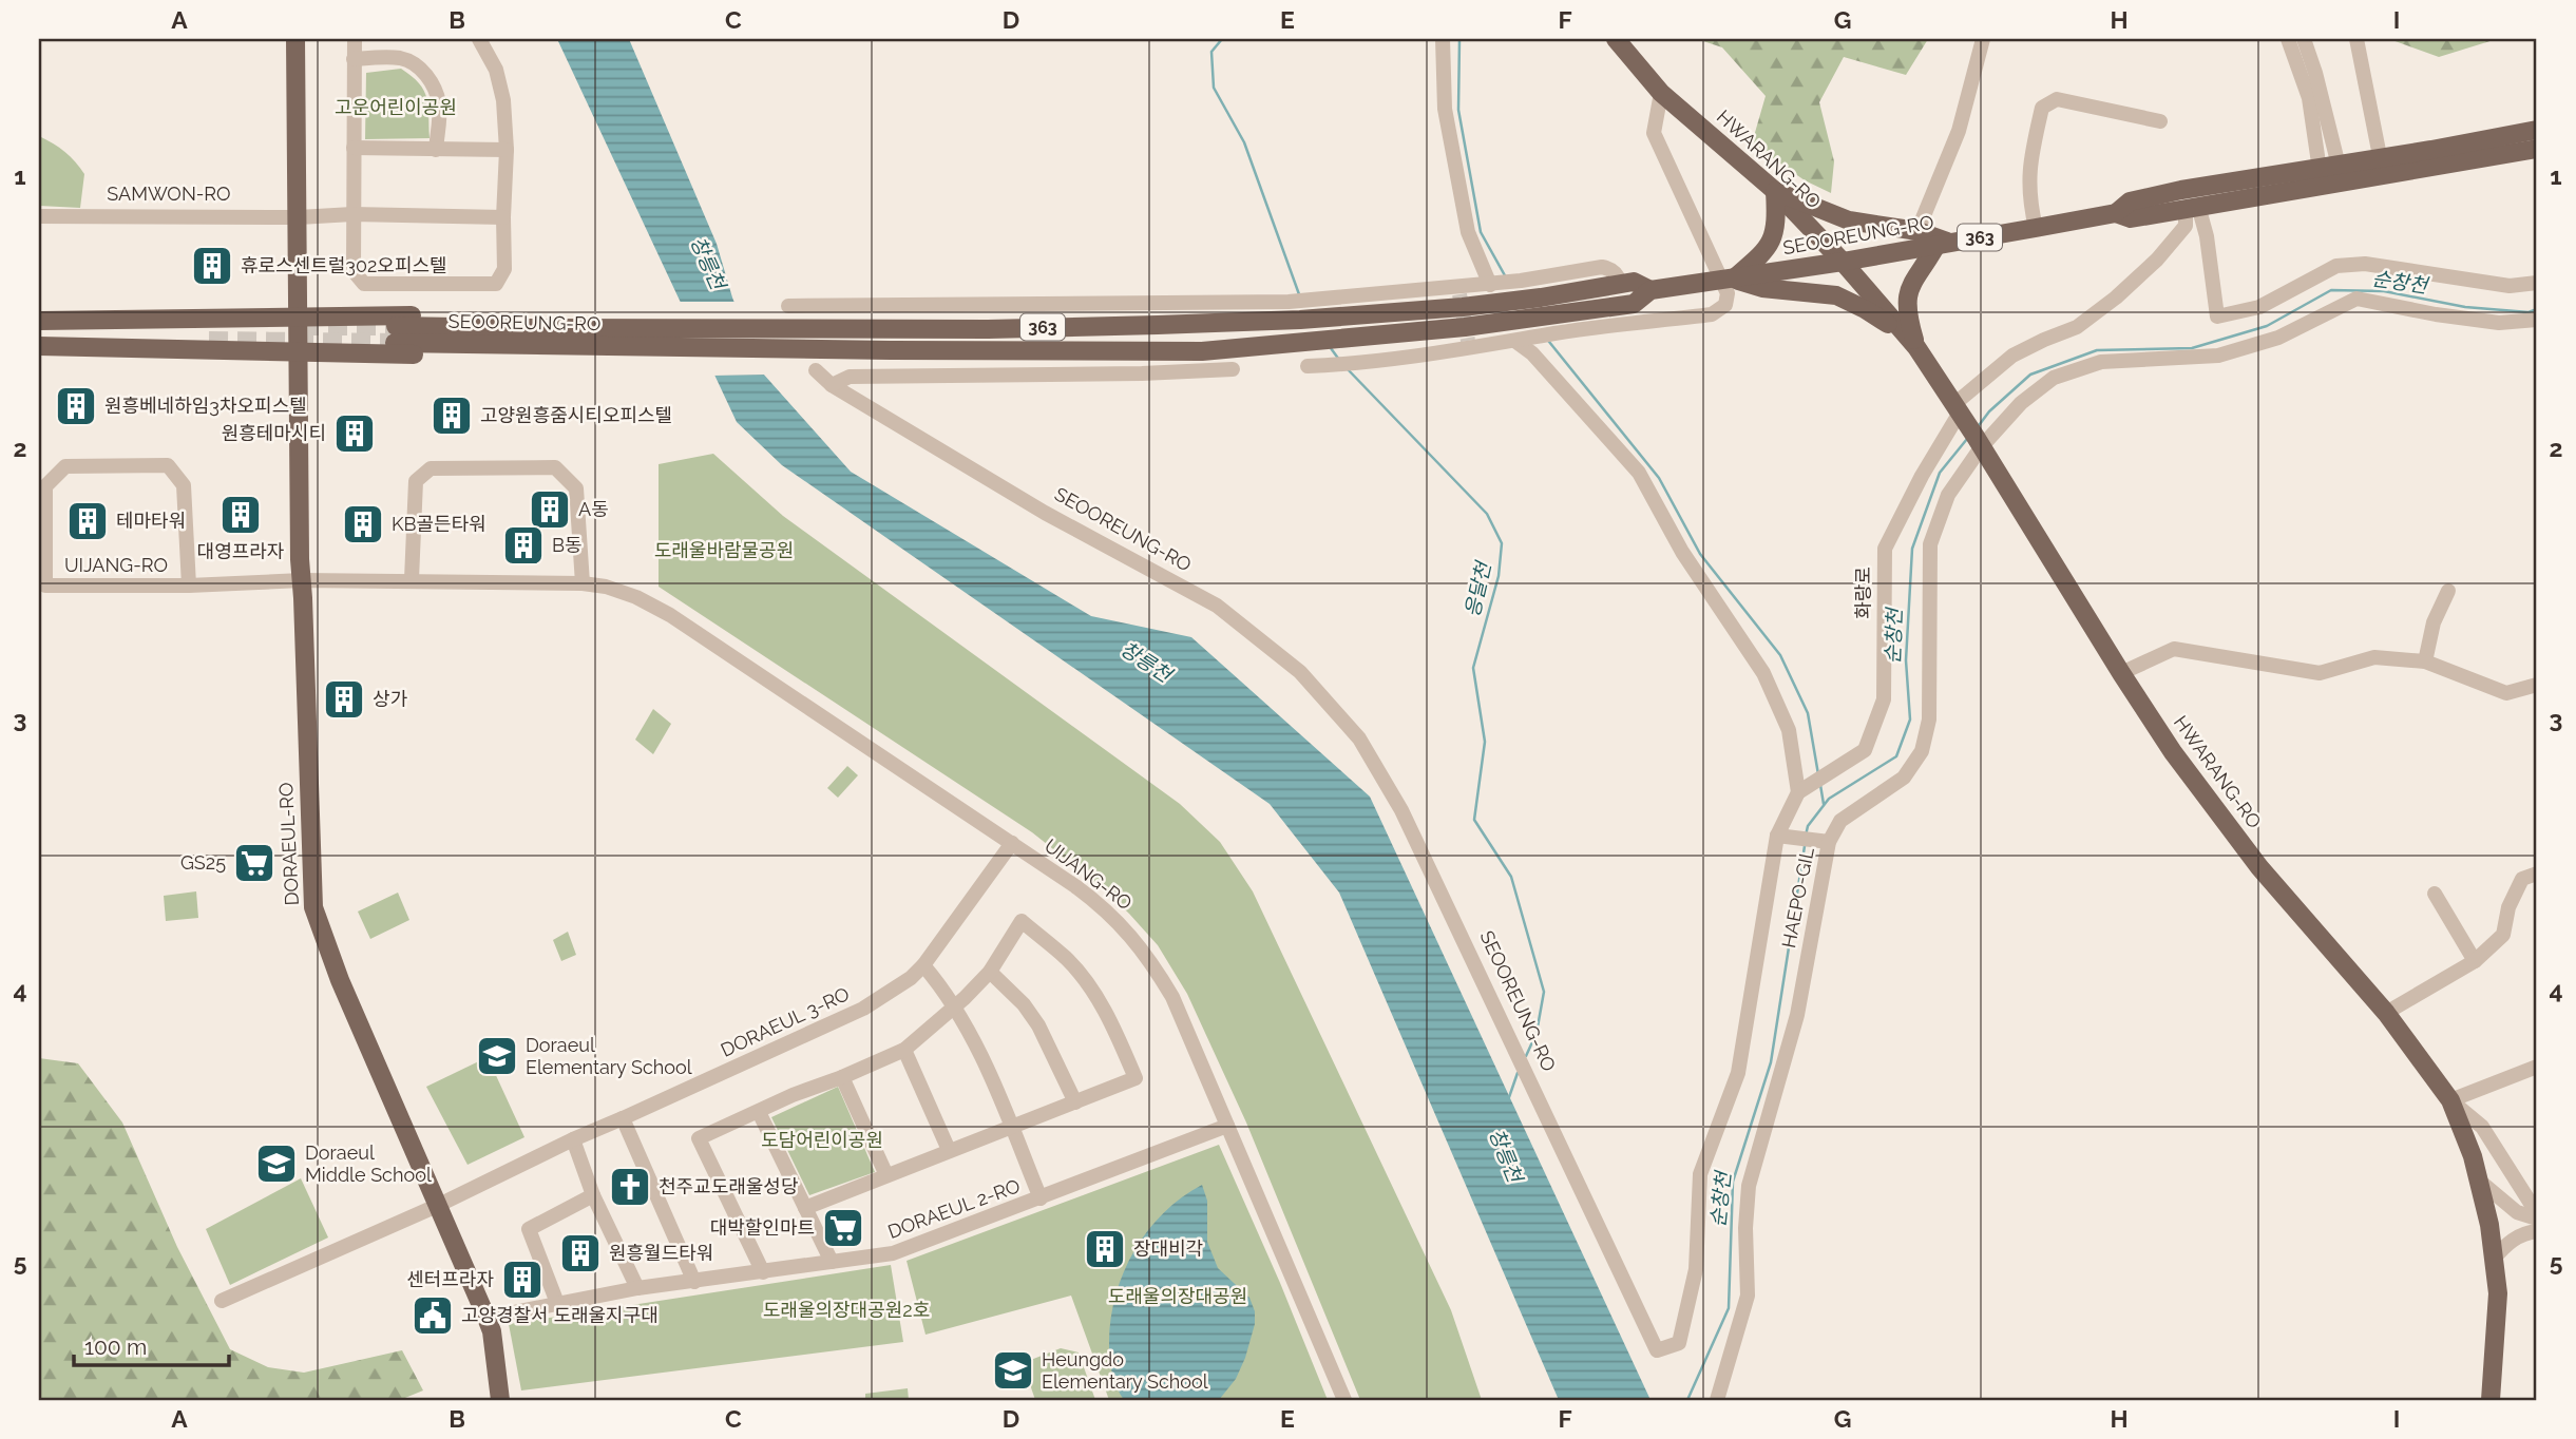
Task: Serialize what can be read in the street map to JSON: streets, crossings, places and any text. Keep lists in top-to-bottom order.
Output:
{
  "streets": {
    "main road": [
      "HWARANG-RO",
      "SEOOREUNG-RO",
      "363",
      "DORAEUL-RO"
    ],
    "street": [
      "SAMWON-RO",
      "UIJANG-RO",
      "화랑로",
      "HAEPO-GIL",
      "DORAEUL 3-RO",
      "DORAEUL 2-RO"
    ]
  },
  "crossings": [
    ["HWARANG-RO", "SEOOREUNG-RO"],
    ["HWARANG-RO", "화랑로"],
    ["HWARANG-RO", "HAEPO-GIL"],
    ["SEOOREUNG-RO", "363"],
    ["SEOOREUNG-RO", "화랑로"],
    ["UIJANG-RO", "DORAEUL-RO"],
    ["UIJANG-RO", "DORAEUL 3-RO"],
    ["UIJANG-RO", "DORAEUL 2-RO"],
    ["화랑로", "HAEPO-GIL"],
    ["DORAEUL-RO", "DORAEUL 3-RO"],
    ["DORAEUL-RO", "DORAEUL 2-RO"]
  ],
  "water": ["창릉천", "순창천", "응달천"],
  "parks": [
    "고운어린이공원",
    "도래울바람물공원",
    "도담어린이공원",
    "도래울의장대공원",
    "도래울의장대공원2호"
  ],
  "places": {
    "building": [
      "휴로스센트럴302오피스텔",
      "원흥베네하임3차오피스텔",
      "고양원흥줌시티오피스텔",
      "원흥테마시티",
      "A동",
      "대영프라자",
      "테마타워",
      "KB골든타워",
      "B동",
      "상가",
      "장대비각",
      "원흥월드타워",
      "센터프라자"
    ],
    "supermarket": ["GS25", "대박할인마트"],
    "school or university": ["Doraeul Elementary School", "Doraeul Middle School", "Heungdo Elementary School"],
    "church": ["천주교도래울성당"],
    "public building": ["고양경찰서 도래울지구대"]
  },
  "scale_bar": "100 m",
  "grid": {
    "columns": [
      "A",
      "B",
      "C",
      "D",
      "E",
      "F",
      "G",
      "H",
      "I"
    ],
    "rows": [
      "1",
      "2",
      "3",
      "4",
      "5"
    ]
  }
}
